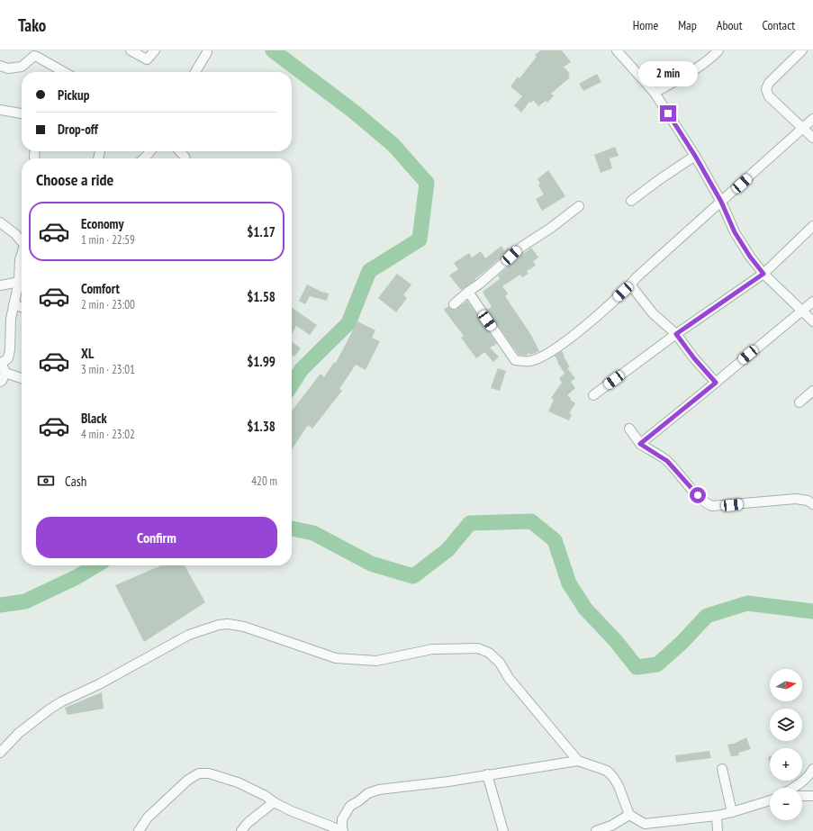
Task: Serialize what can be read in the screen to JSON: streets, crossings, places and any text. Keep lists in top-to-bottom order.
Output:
{
  "north": "right",
  "page": {
    "header": "Tako",
    "nav": [
      "Home",
      "Map",
      "About",
      "Contact"
    ],
    "bubble": "2 min",
    "banner": ["Pickup", "Drop-off"],
    "heading": "Choose a ride",
    "list": [
      {
        "name": "Economy",
        "note": "1 min · 22:59",
        "value": "$1.17"
      },
      {
        "name": "Comfort",
        "note": "2 min · 23:00",
        "value": "$1.58"
      },
      {
        "name": "XL",
        "note": "3 min · 23:01",
        "value": "$1.99"
      },
      {
        "name": "Black",
        "note": "4 min · 23:02",
        "value": "$1.38"
      }
    ],
    "pay": ["Cash", "420 m"],
    "buttons": "Confirm",
    "map_buttons": ["+", "−"]
  }
}
